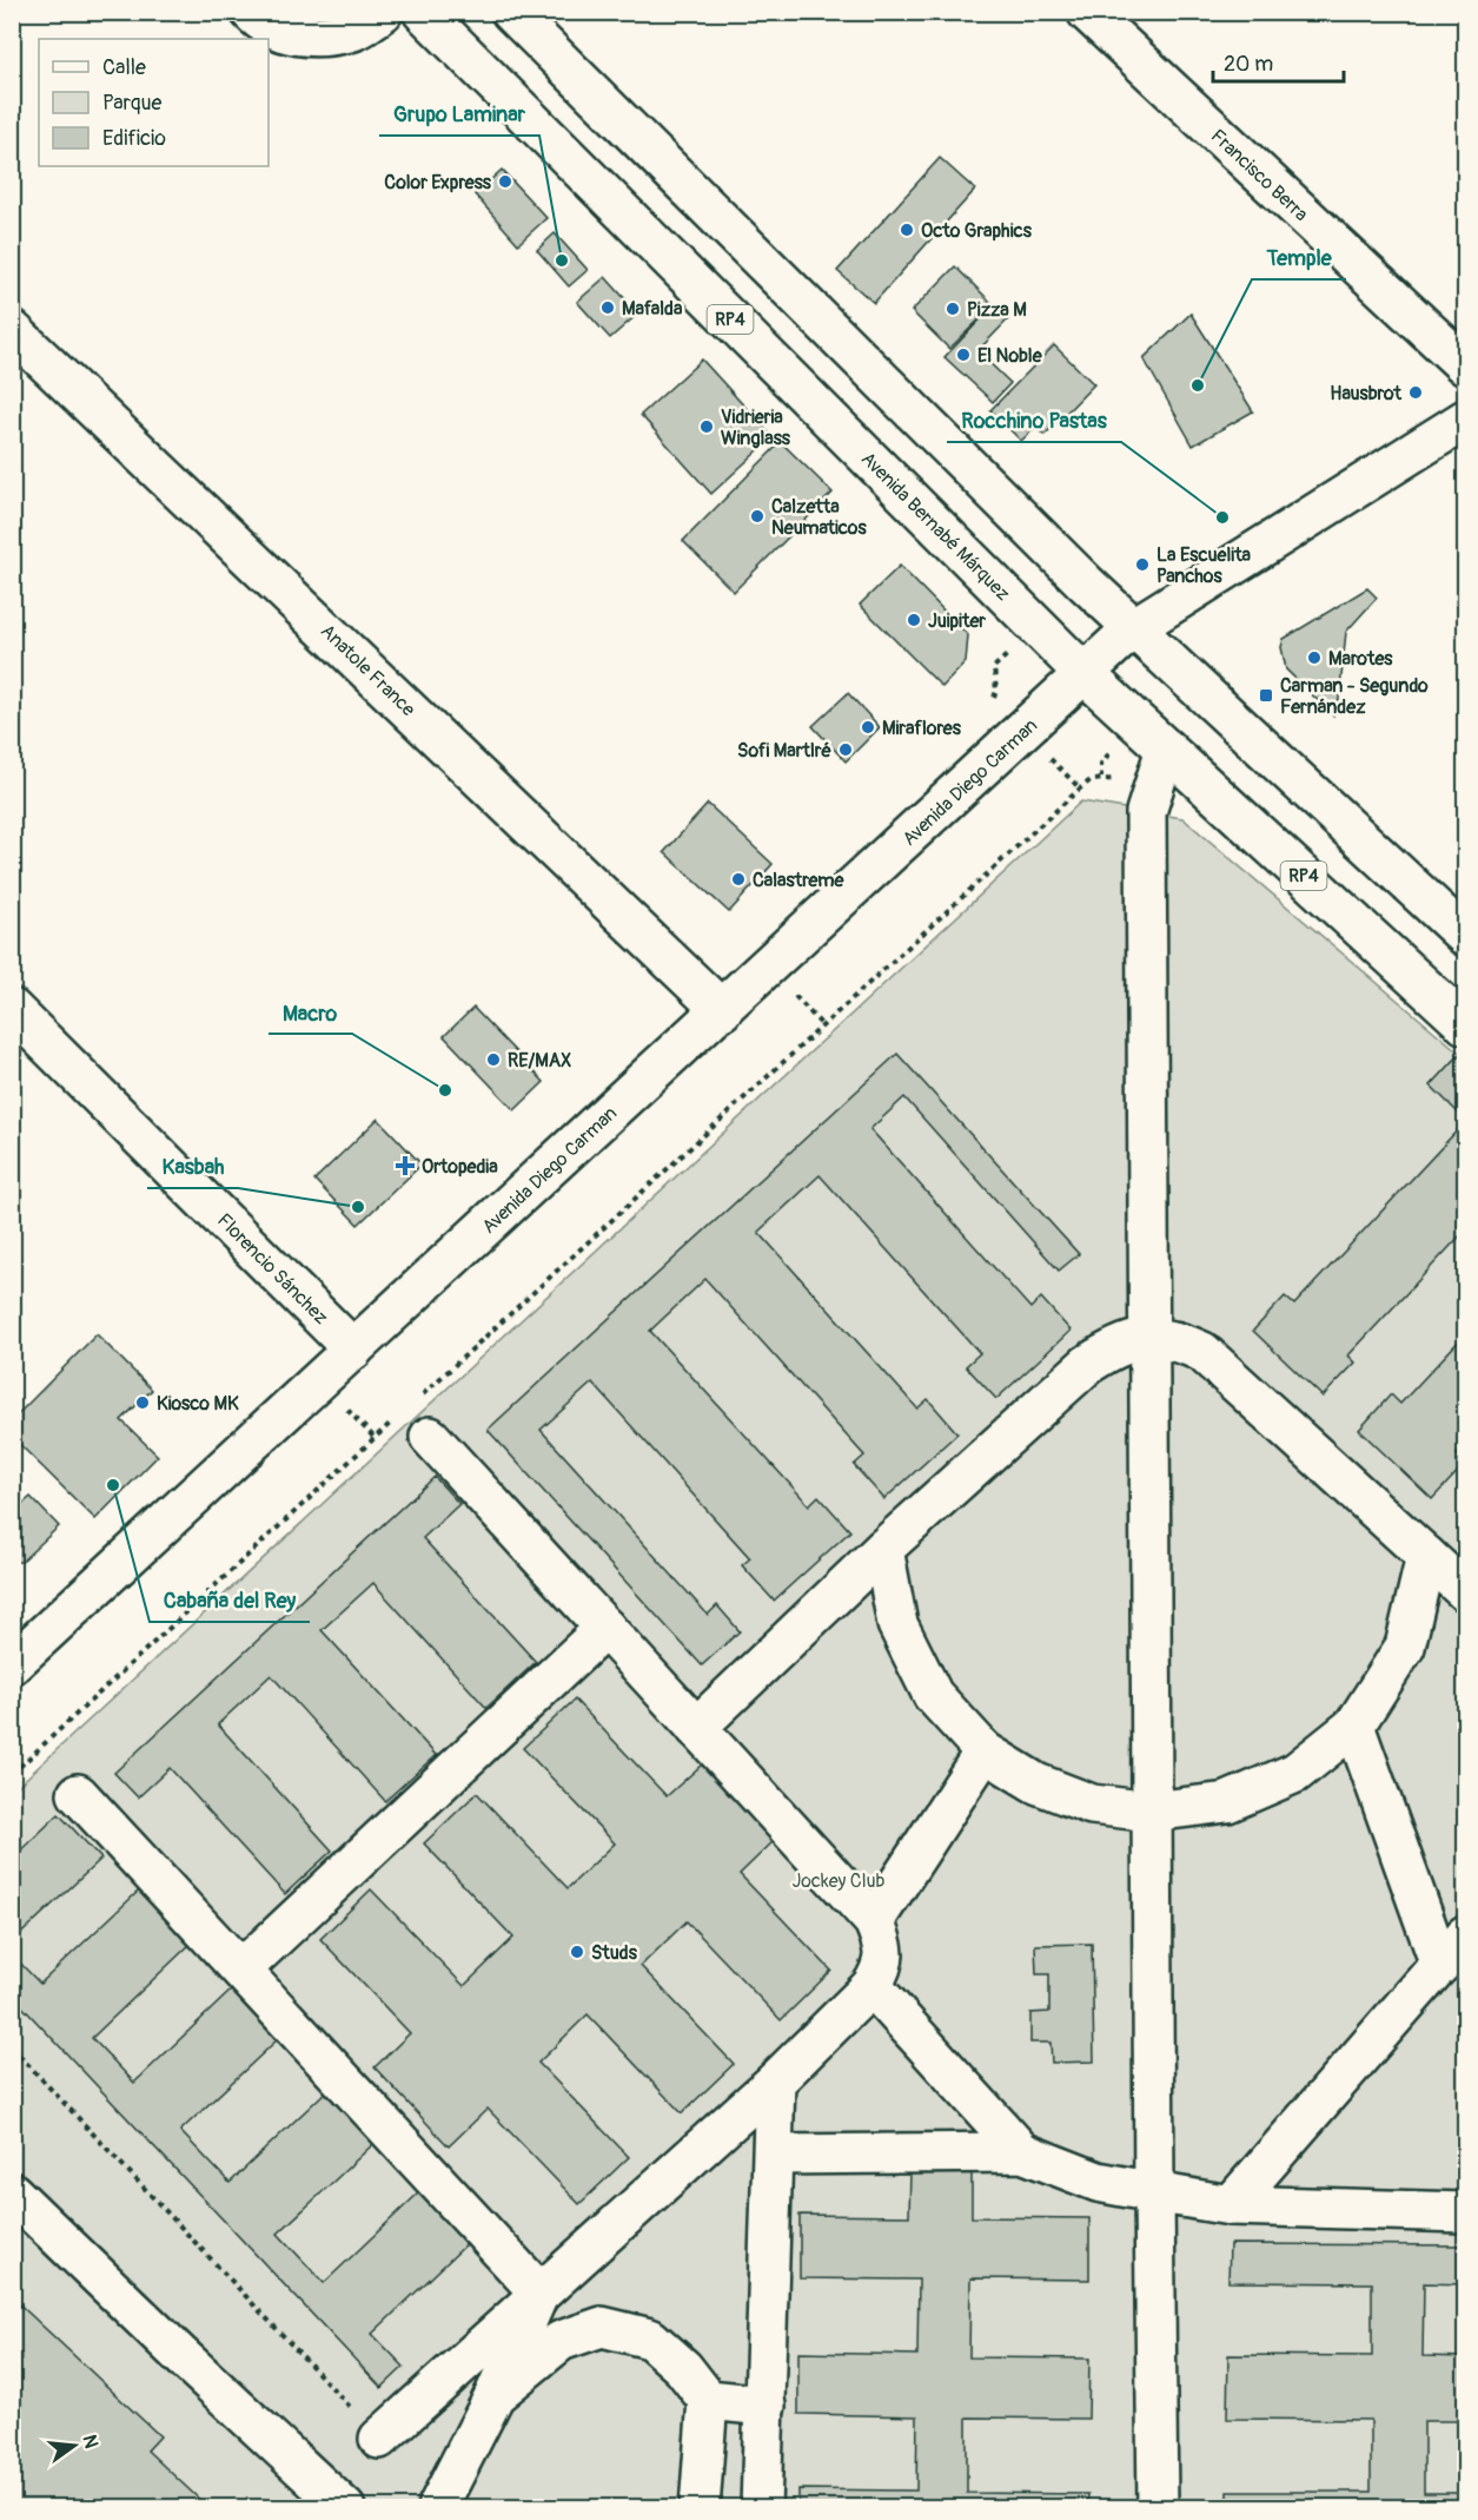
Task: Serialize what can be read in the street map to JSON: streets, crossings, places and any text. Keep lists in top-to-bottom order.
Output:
{
  "streets": {
    "main road": [
      "Francisco Berra",
      "RP4",
      "Avenida Bernabé Márquez",
      "Anatole France",
      "Avenida Diego Carman",
      "Florencio Sánchez"
    ]
  },
  "crossings": [
    ["Avenida Bernabé Márquez", "Avenida Diego Carman"],
    ["Anatole France", "Avenida Diego Carman"],
    ["Avenida Diego Carman", "Florencio Sánchez"]
  ],
  "parks": ["Jockey Club"],
  "places": {
    "other": [
      "Color Express",
      "Octo Graphics",
      "Grupo Laminar",
      "Mafalda",
      "Pizza M",
      "El Noble",
      "Temple",
      "Hausbrot",
      "Vidrieria Winglass",
      "Calzetta Neumaticos",
      "Rocchino Pastas",
      "La Escuelita Panchos",
      "Juipiter",
      "Marotes",
      "Miraflores",
      "Sofi Martlré",
      "Calastreme",
      "RE/MAX",
      "Macro",
      "Kasbah",
      "Kiosco MK",
      "Cabaña del Rey",
      "Studs"
    ],
    "transit": ["Carman - Segundo Fernández"],
    "health": ["Ortopedia"]
  },
  "legend": ["Calle", "Parque", "Edificio"],
  "scale_bar": "20 m",
  "north": "right"
}
